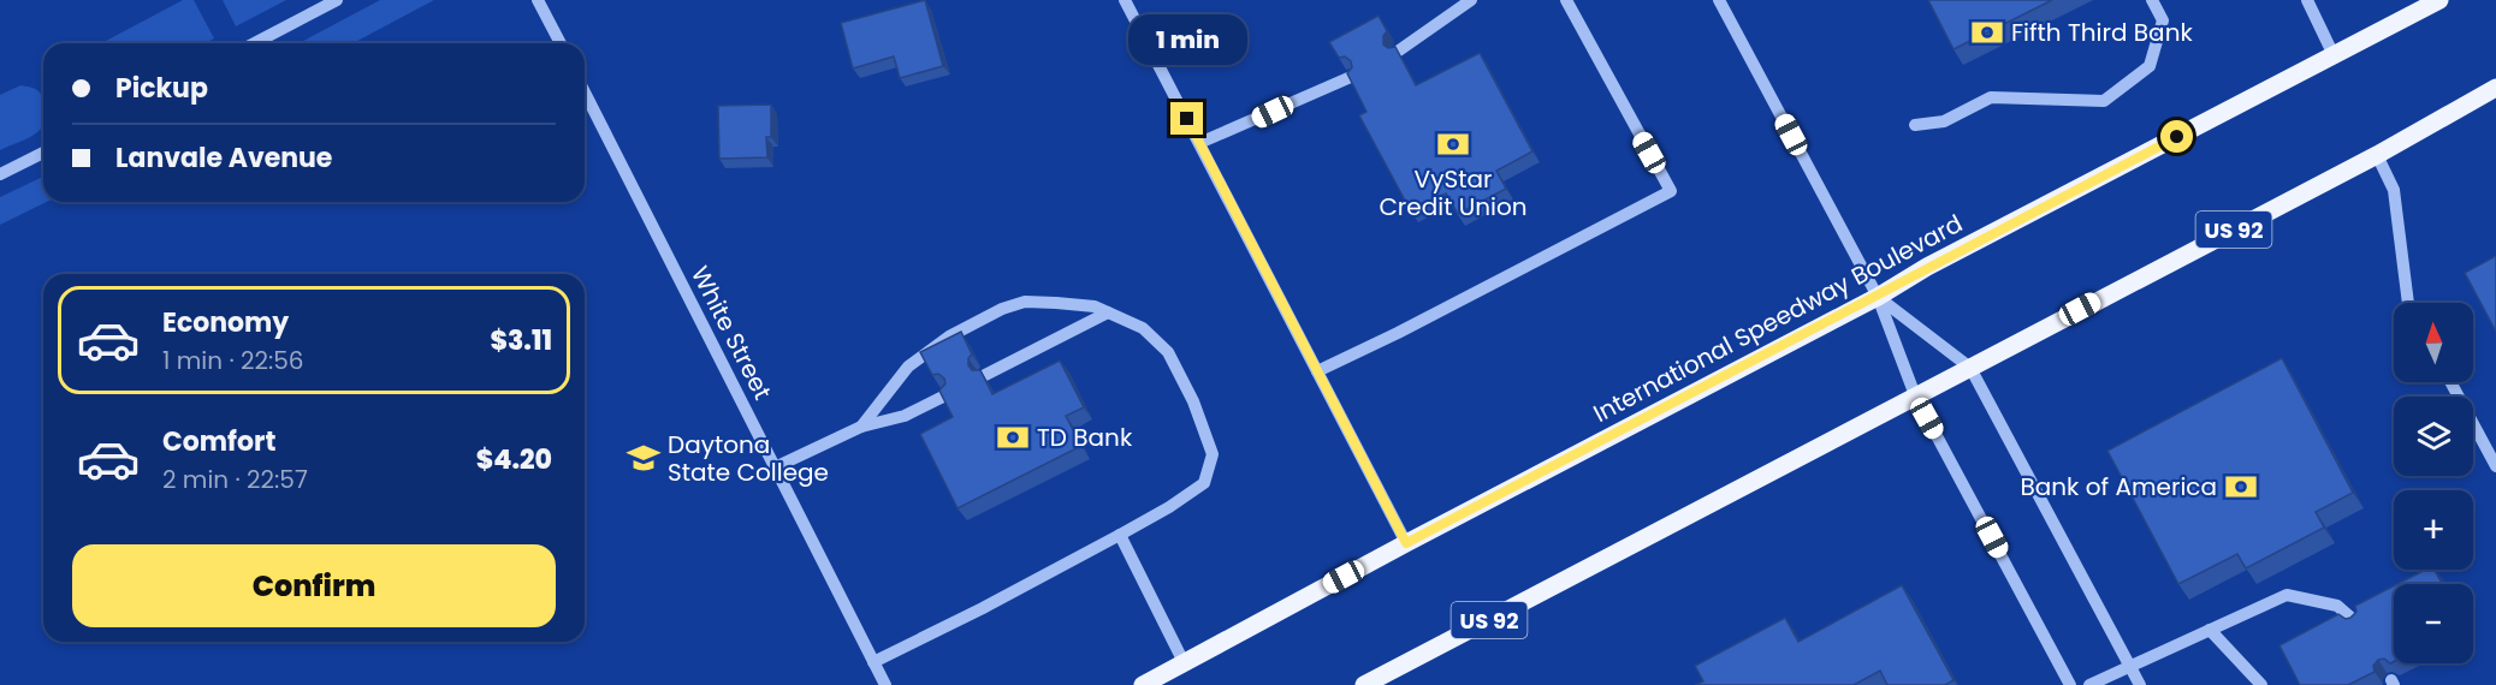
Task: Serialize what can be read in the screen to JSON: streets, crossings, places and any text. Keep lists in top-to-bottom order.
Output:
{
  "streets": {
    "main road": ["US 92", "International Speedway Boulevard"],
    "street": ["White Street"]
  },
  "places": {
    "bank": [
      "Fifth Third Bank",
      "VyStar Credit Union",
      "TD Bank",
      "Bank of America"
    ],
    "school or university": ["Daytona State College"]
  },
  "north": "top",
  "page": {
    "bubble": "1 min",
    "banner": ["Pickup", "Lanvale Avenue"],
    "list": [
      {
        "name": "Economy",
        "note": "1 min · 22:56",
        "value": "$3.11"
      },
      {
        "name": "Comfort",
        "note": "2 min · 22:57",
        "value": "$4.20"
      }
    ],
    "map_buttons": ["+", "−"],
    "buttons": "Confirm"
  }
}
